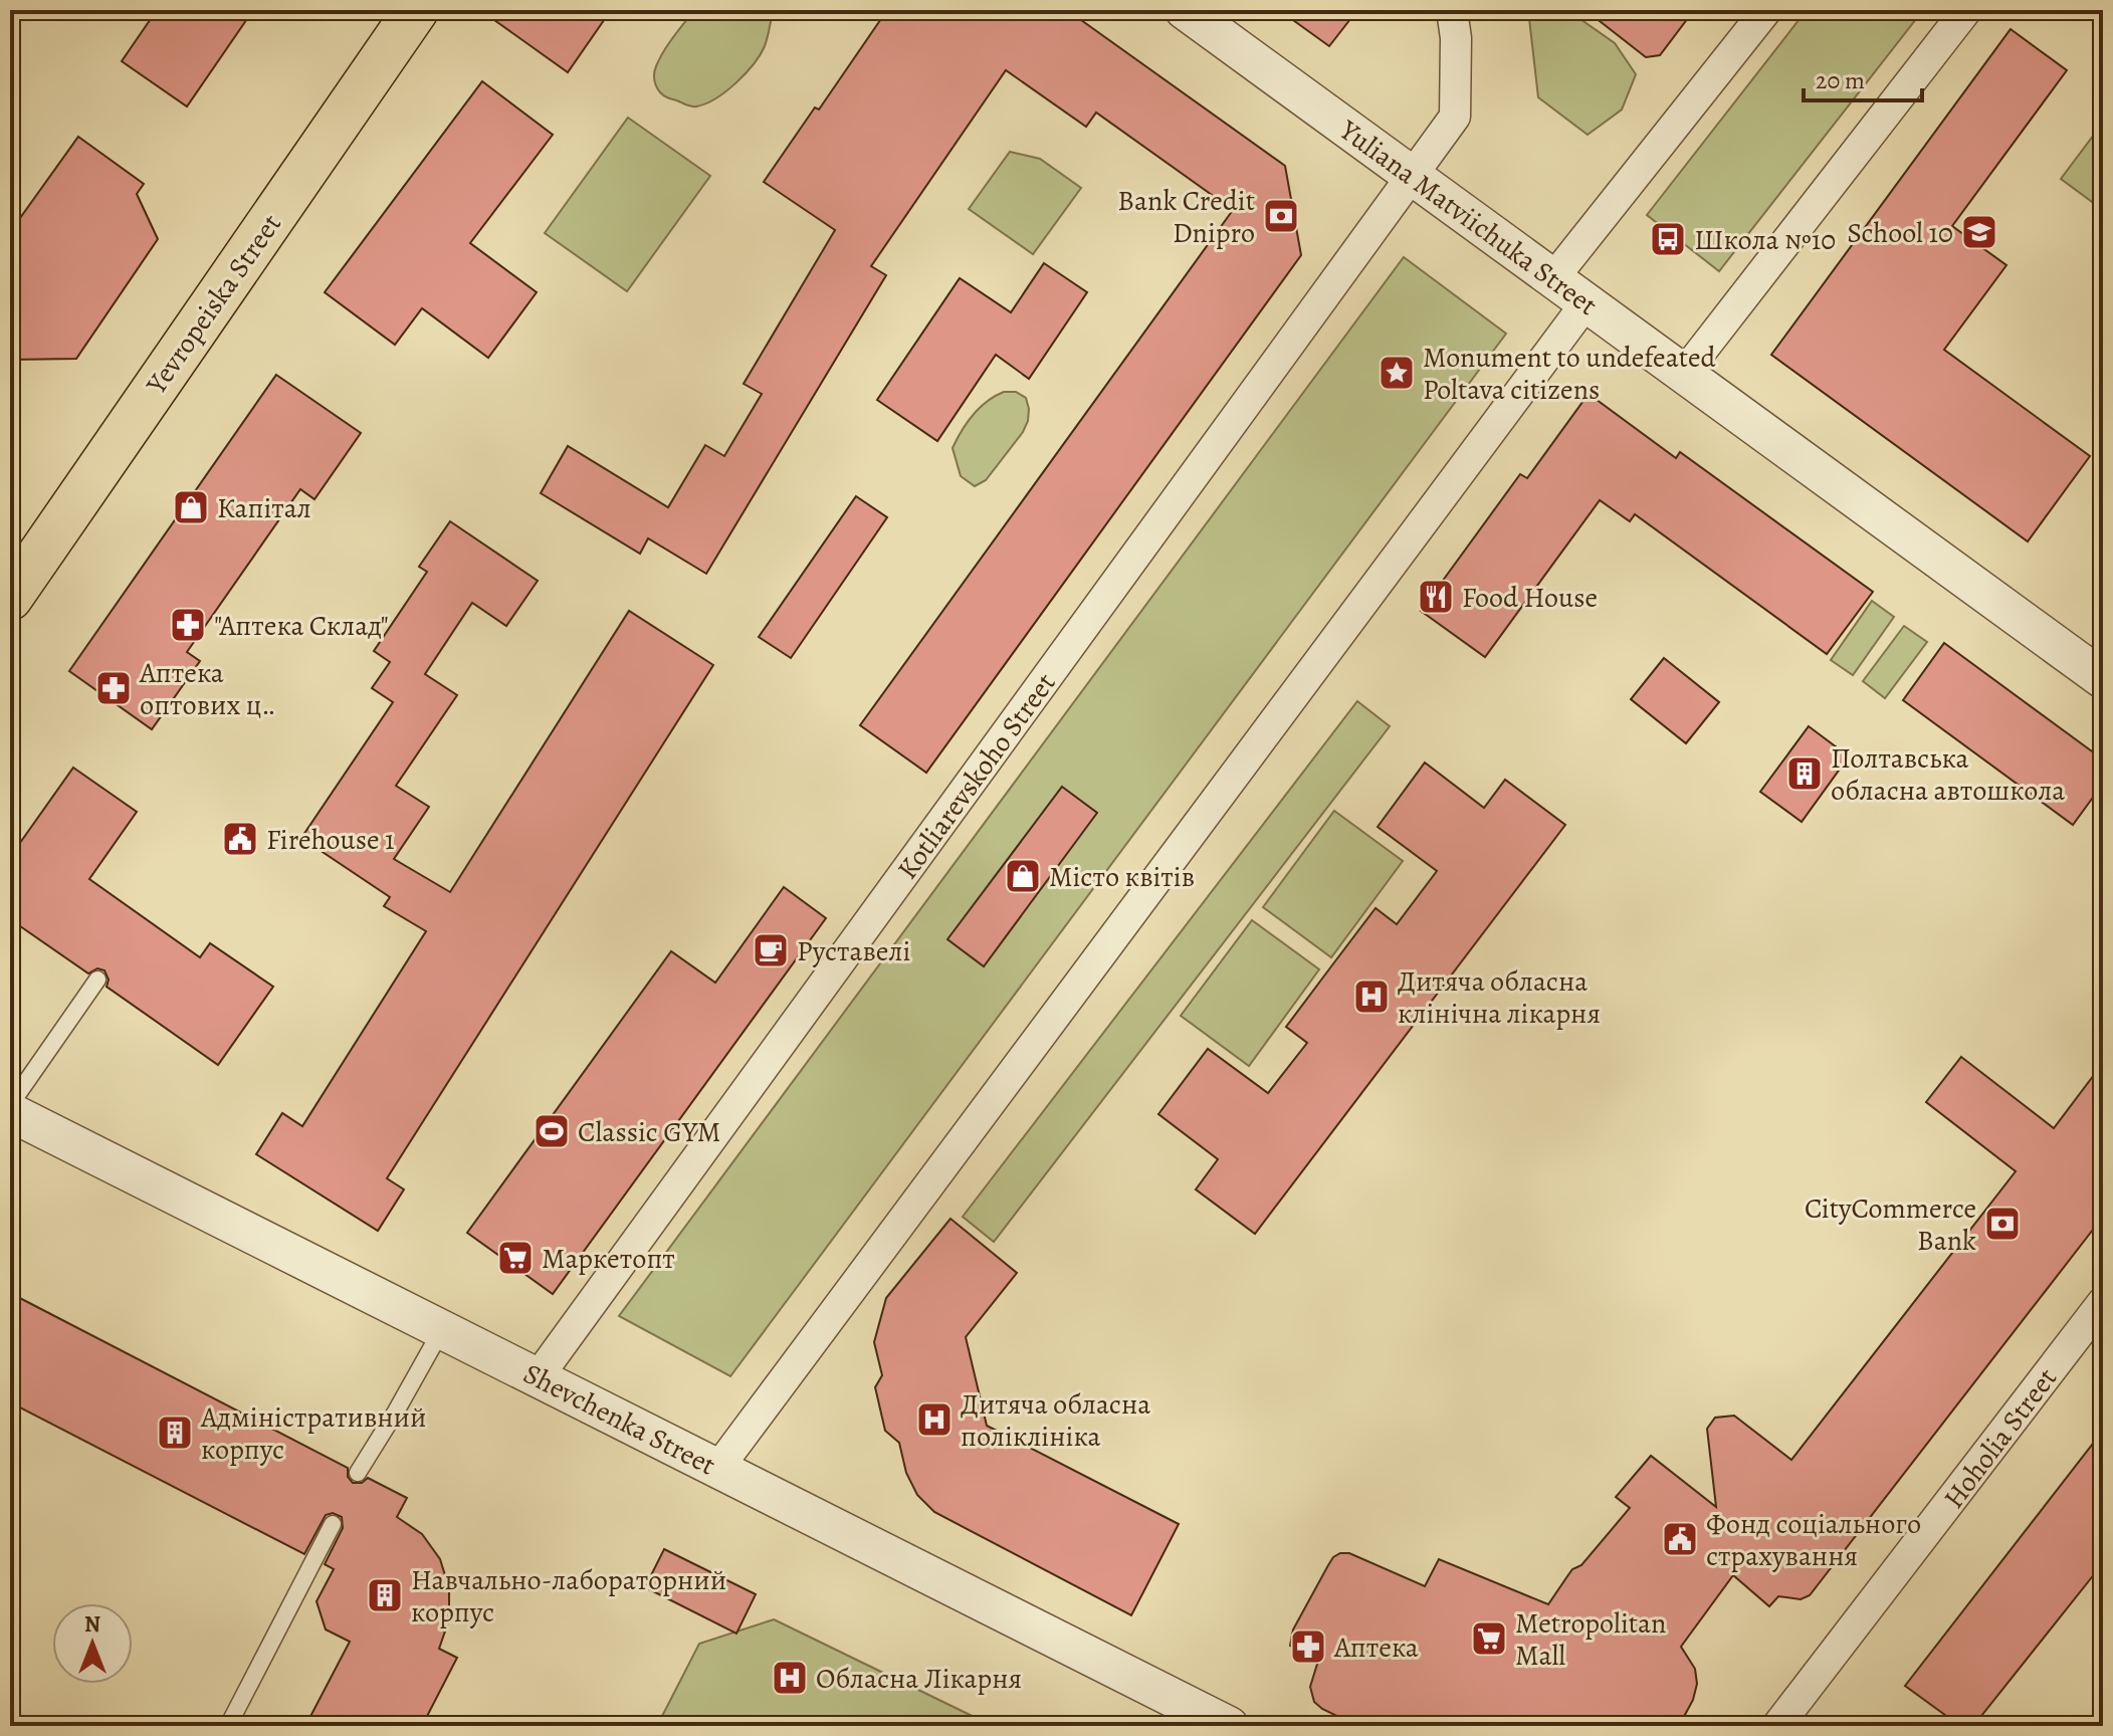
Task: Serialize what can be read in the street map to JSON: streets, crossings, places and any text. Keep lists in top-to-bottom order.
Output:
{
  "streets": {
    "main road": ["Yevropeiska Street"],
    "street": [
      "Yuliana Matviichuka Street",
      "Kotliarevskoho Street",
      "Shevchenka Street",
      "Hoholia Street"
    ]
  },
  "crossings": [
    ["Yuliana Matviichuka Street", "Kotliarevskoho Street"],
    ["Kotliarevskoho Street", "Shevchenka Street"]
  ],
  "places": {
    "bank": ["Bank Credit Dnipro", "CityCommerce Bank"],
    "school or university": ["School 10"],
    "bus stop": ["Школа №10"],
    "place": ["Monument to undefeated Poltava citizens"],
    "shop": ["Капітал", "Місто квітів"],
    "restaurant": ["Food House"],
    "pharmacy": ["\"Аптека Склад\"", "Аптека оптових ц‥", "Аптека"],
    "building": ["Полтавська обласна автошкола", "Адміністративний корпус", "Навчально-лабораторний корпус"],
    "public building": ["Firehouse 1", "Фонд соціального страхування"],
    "cafe": ["Руставелі"],
    "hospital": ["Дитяча обласна клінічна лікарня", "Дитяча обласна поліклініка", "Обласна Лікарня"],
    "sports": ["Classic GYM"],
    "supermarket": ["Маркетопт", "Metropolitan Mall"]
  },
  "scale_bar": "20 m",
  "north": "top"
}
